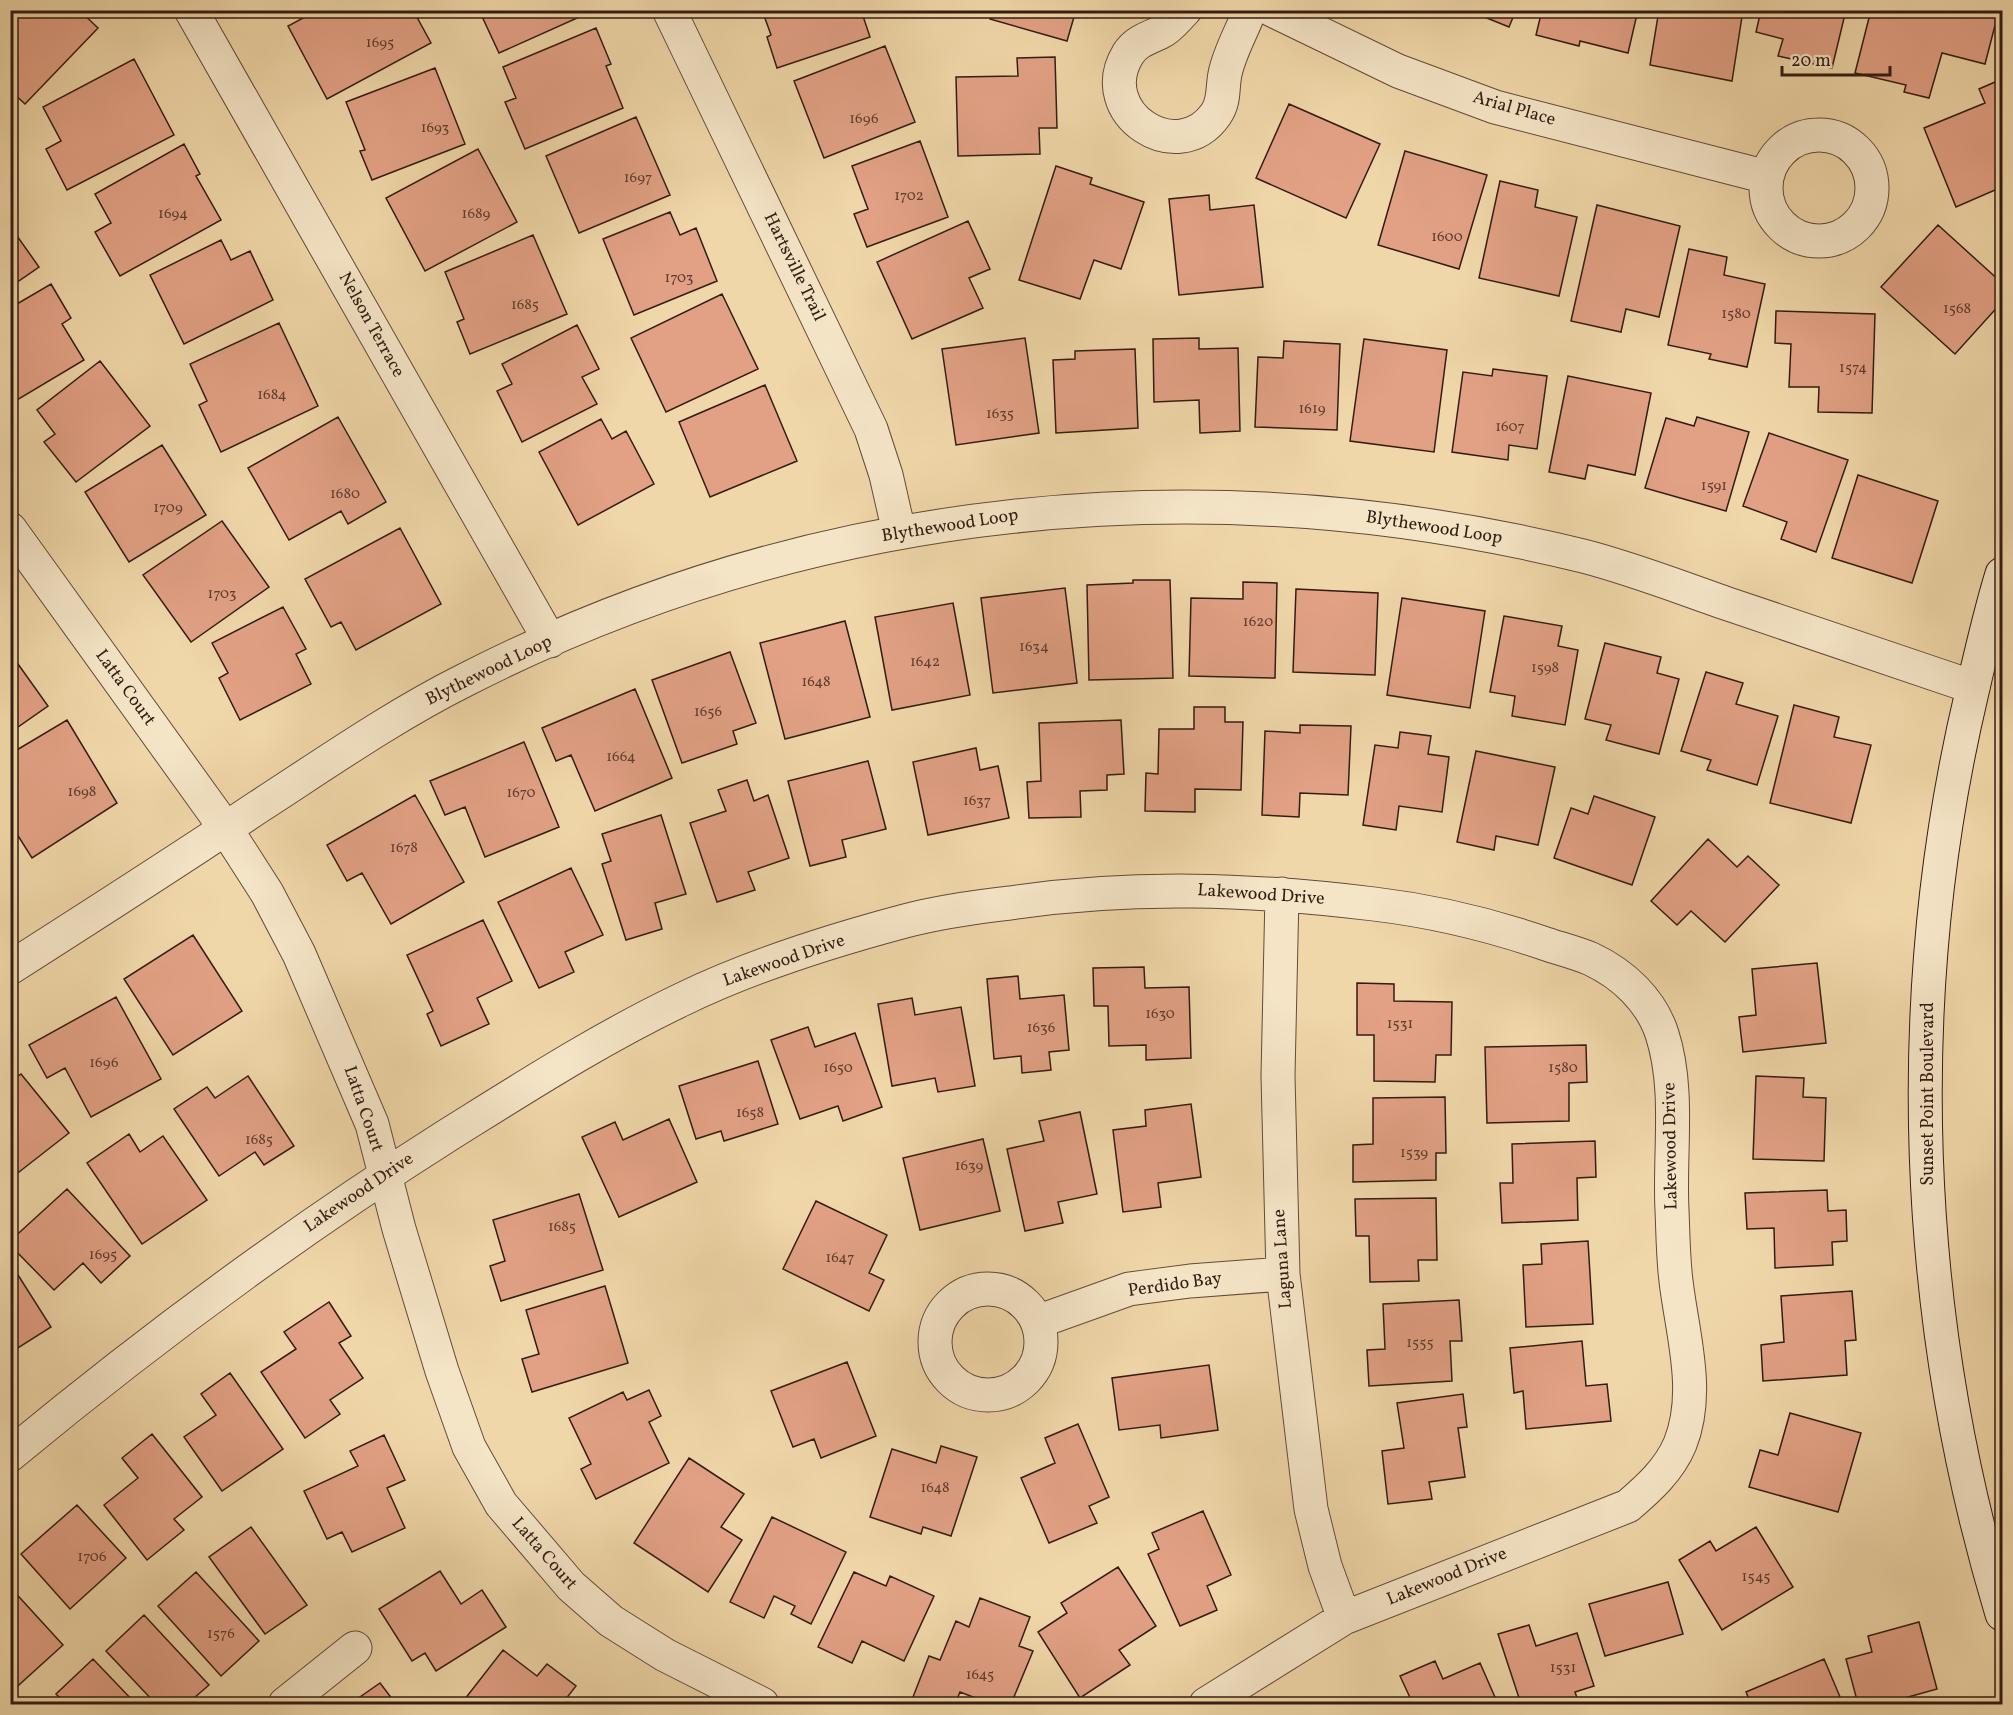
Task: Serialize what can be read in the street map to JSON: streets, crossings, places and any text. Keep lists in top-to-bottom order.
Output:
{
  "streets": {
    "street": [
      "Arial Place",
      "Hartsville Trail",
      "Nelson Terrace",
      "Blythewood Loop",
      "Latta Court",
      "Lakewood Drive",
      "Sunset Point Boulevard",
      "Laguna Lane",
      "Perdido Bay"
    ]
  },
  "crossings": [
    ["Hartsville Trail", "Blythewood Loop"],
    ["Nelson Terrace", "Blythewood Loop"],
    ["Blythewood Loop", "Latta Court"],
    ["Blythewood Loop", "Sunset Point Boulevard"],
    ["Latta Court", "Lakewood Drive"],
    ["Lakewood Drive", "Laguna Lane"],
    ["Laguna Lane", "Perdido Bay"]
  ],
  "house_numbers": [
    "1695",
    "1696",
    "1693",
    "1697",
    "1702",
    "1694",
    "1689",
    "1600",
    "1703",
    "1685",
    "1568",
    "1580",
    "1574",
    "1684",
    "1619",
    "1635",
    "1607",
    "1591",
    "1680",
    "1709",
    "1703",
    "1620",
    "1634",
    "1642",
    "1598",
    "1648",
    "1656",
    "1664",
    "1698",
    "1670",
    "1637",
    "1678",
    "1630",
    "1531",
    "1636",
    "1696",
    "1650",
    "1580",
    "1658",
    "1685",
    "1539",
    "1639",
    "1685",
    "1695",
    "1647",
    "1555",
    "1648",
    "1706",
    "1545",
    "1576",
    "1531",
    "1645"
  ],
  "scale_bar": "20 m"
}
